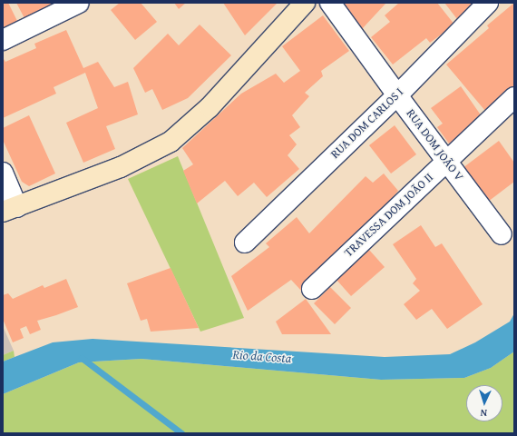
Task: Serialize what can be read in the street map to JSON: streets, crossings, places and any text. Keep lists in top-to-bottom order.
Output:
{
  "streets": {
    "street": ["RUA DOM CARLOS I", "RUA DOM JOÃO V", "TRAVESSA DOM JOÃO II"]
  },
  "crossings": [
    ["RUA DOM CARLOS I", "RUA DOM JOÃO V"],
    ["RUA DOM JOÃO V", "TRAVESSA DOM JOÃO II"]
  ],
  "water": ["Rio da Costa"],
  "north": "bottom"
}
